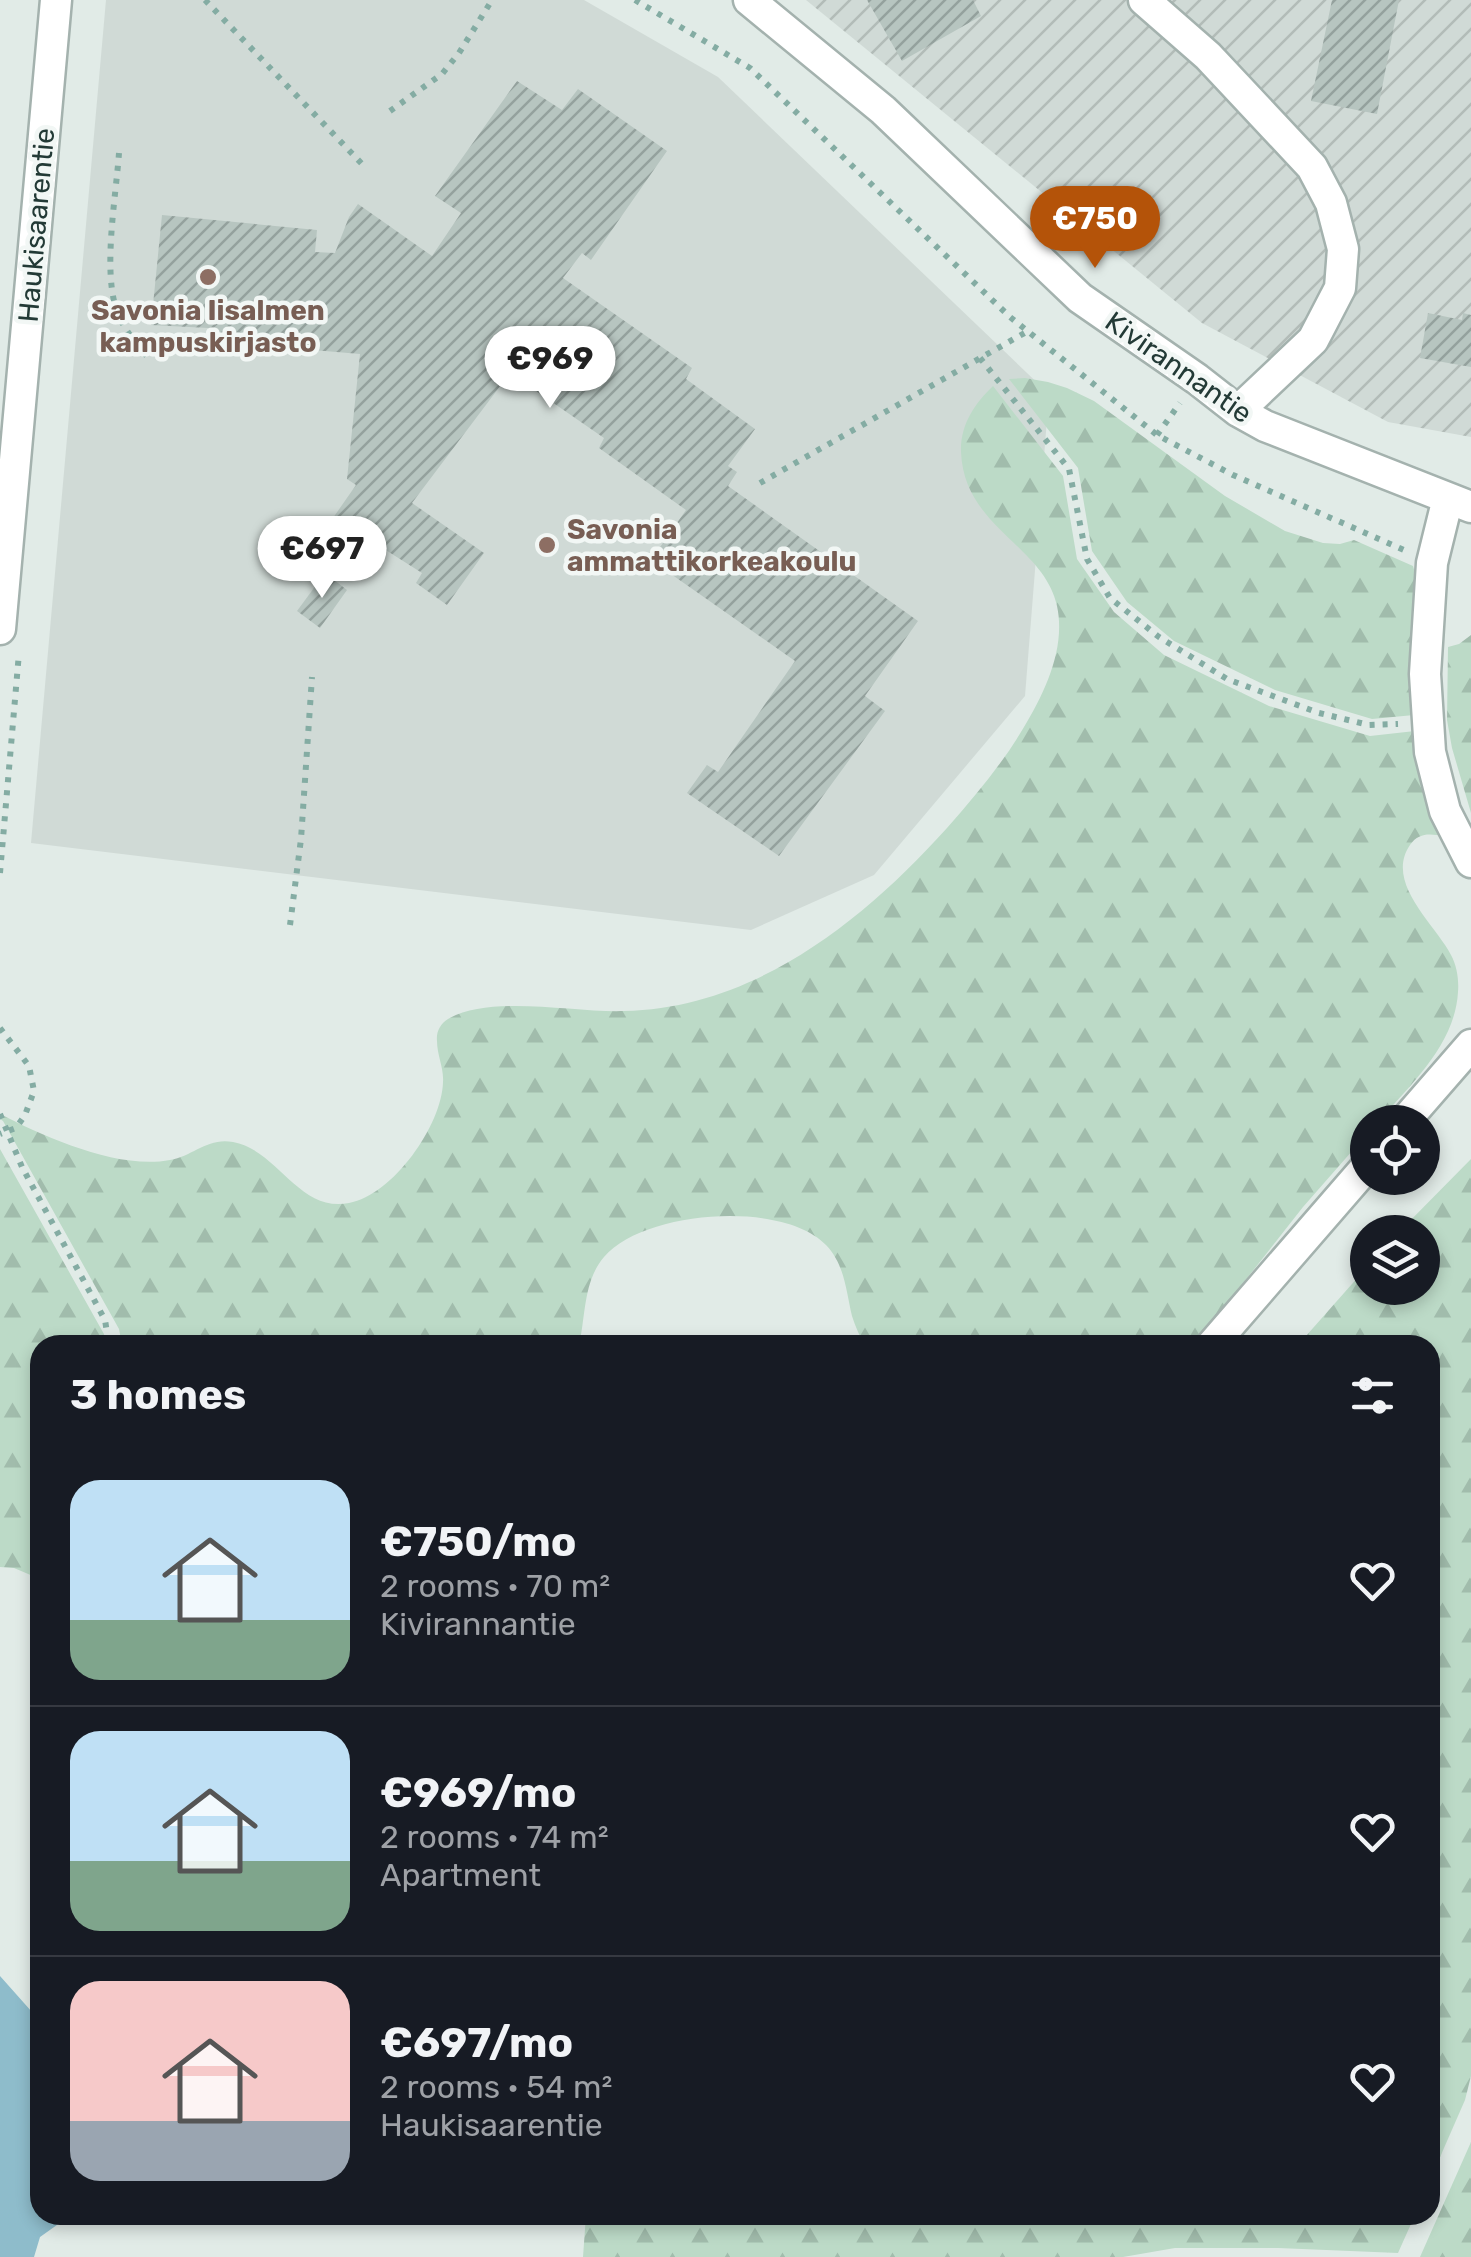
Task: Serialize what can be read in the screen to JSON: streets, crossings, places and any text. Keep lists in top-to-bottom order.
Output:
{
  "streets": {
    "street": ["Haukisaarentie", "Kivirannantie"]
  },
  "places": ["Savonia Iisalmen kampuskirjasto", "Savonia ammattikorkeakoulu"],
  "page": {
    "price": ["€750", "€969", "€697"],
    "heading": "3 homes",
    "list": [
      {
        "name": "€750/mo",
        "note": "2 rooms · 70 m² · Kivirannantie"
      },
      {
        "name": "€969/mo",
        "note": "2 rooms · 74 m² · Apartment"
      },
      {
        "name": "€697/mo",
        "note": "2 rooms · 54 m² · Haukisaarentie"
      }
    ]
  }
}
